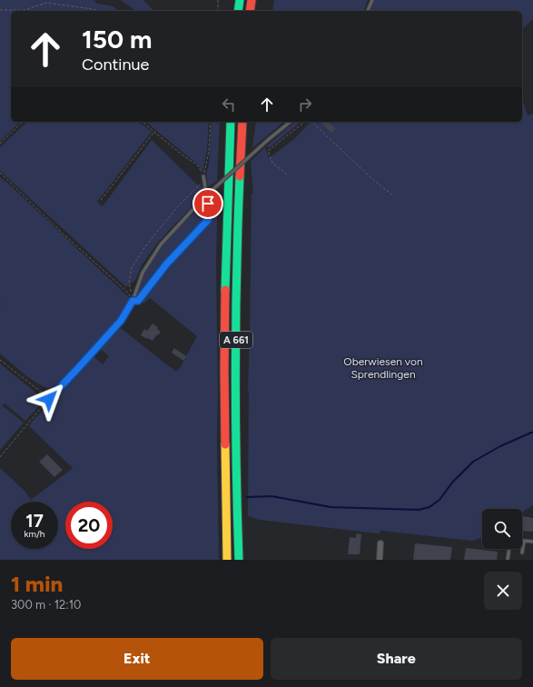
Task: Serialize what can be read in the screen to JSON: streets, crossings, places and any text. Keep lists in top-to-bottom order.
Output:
{
  "streets": {
    "highway": ["A 661"]
  },
  "parks": ["Oberwiesen von Sprendlingen"],
  "page": {
    "turn": ["150 m", "Continue"],
    "speed": "17 km/h",
    "limit": "20",
    "heading": ["1 min", "300 m · 12:10"],
    "buttons": ["Exit", "Share"]
  }
}
